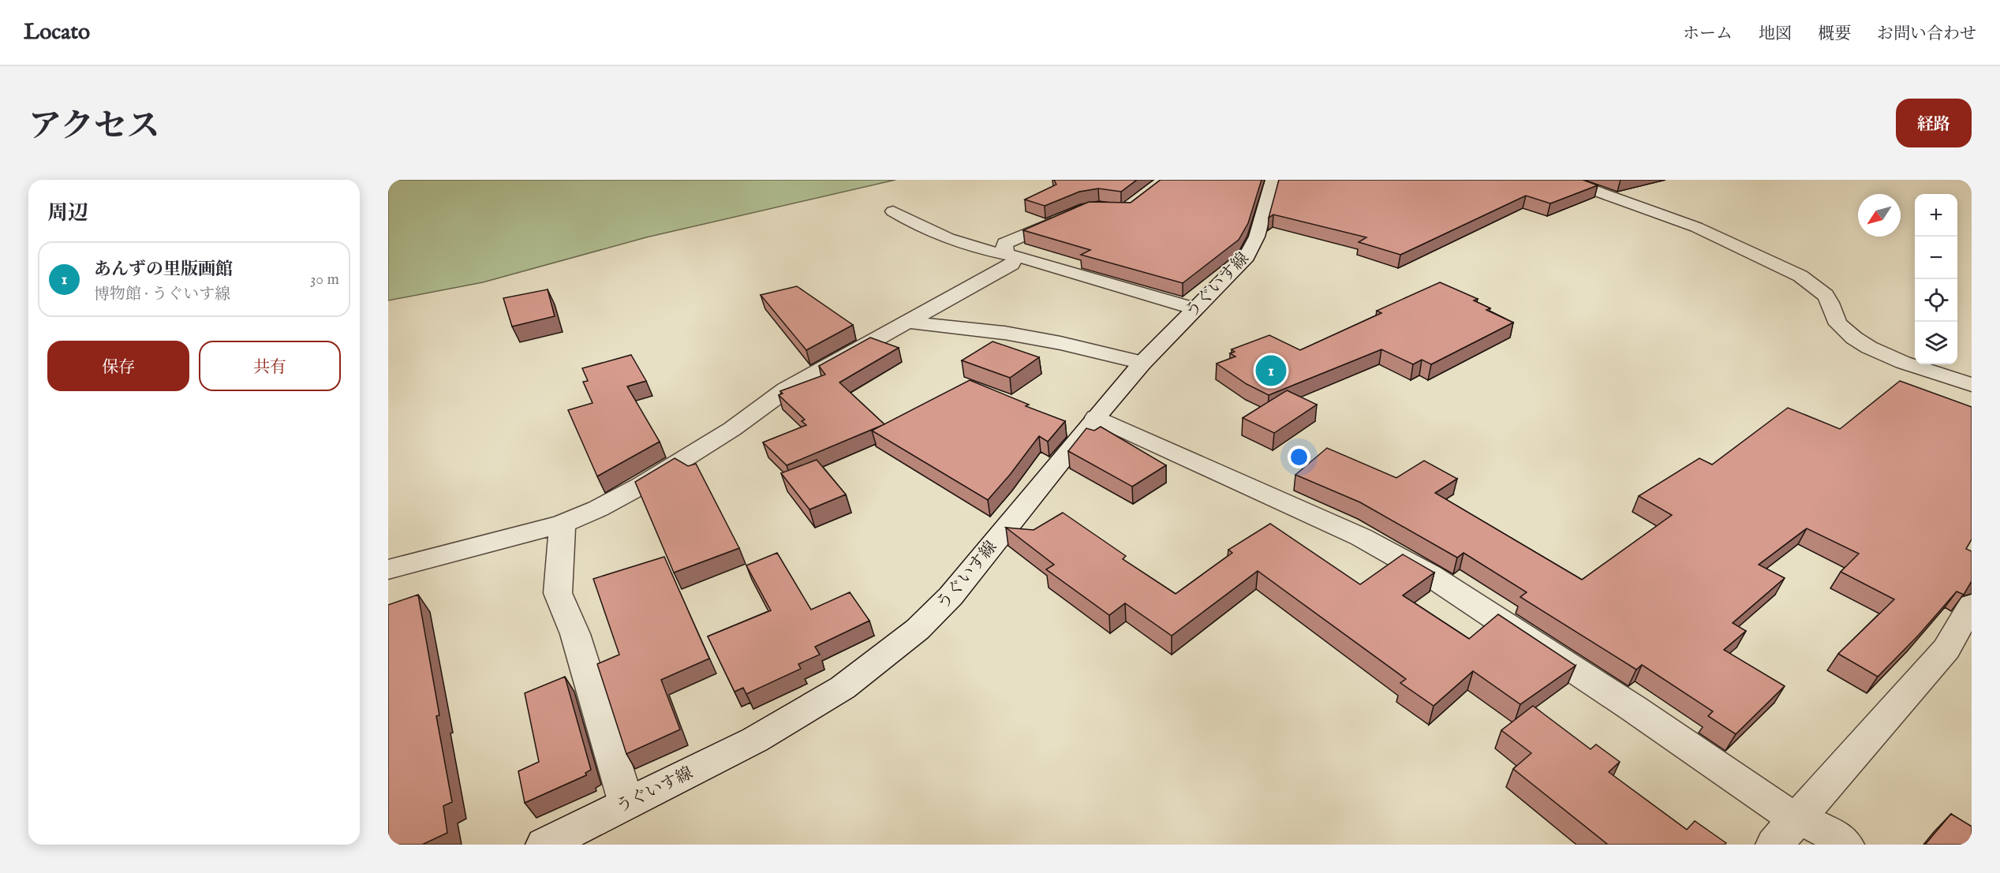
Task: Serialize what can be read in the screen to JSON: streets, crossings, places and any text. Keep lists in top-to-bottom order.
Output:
{
  "streets": {
    "street": ["うぐいす線"]
  },
  "north": "bottom left",
  "page": {
    "header": "Locato",
    "nav": [
      "ホーム",
      "地図",
      "概要",
      "お問い合わせ"
    ],
    "title": "アクセス",
    "buttons": [
      "経路",
      ["保存", "共有"]
    ],
    "heading": "周辺",
    "map_buttons": ["+", "−"],
    "list": [
      {
        "mark": "1",
        "name": "あんずの里版画館",
        "note": "博物館 · うぐいす線",
        "value": "30 m"
      }
    ],
    "pins": "1"
  }
}
